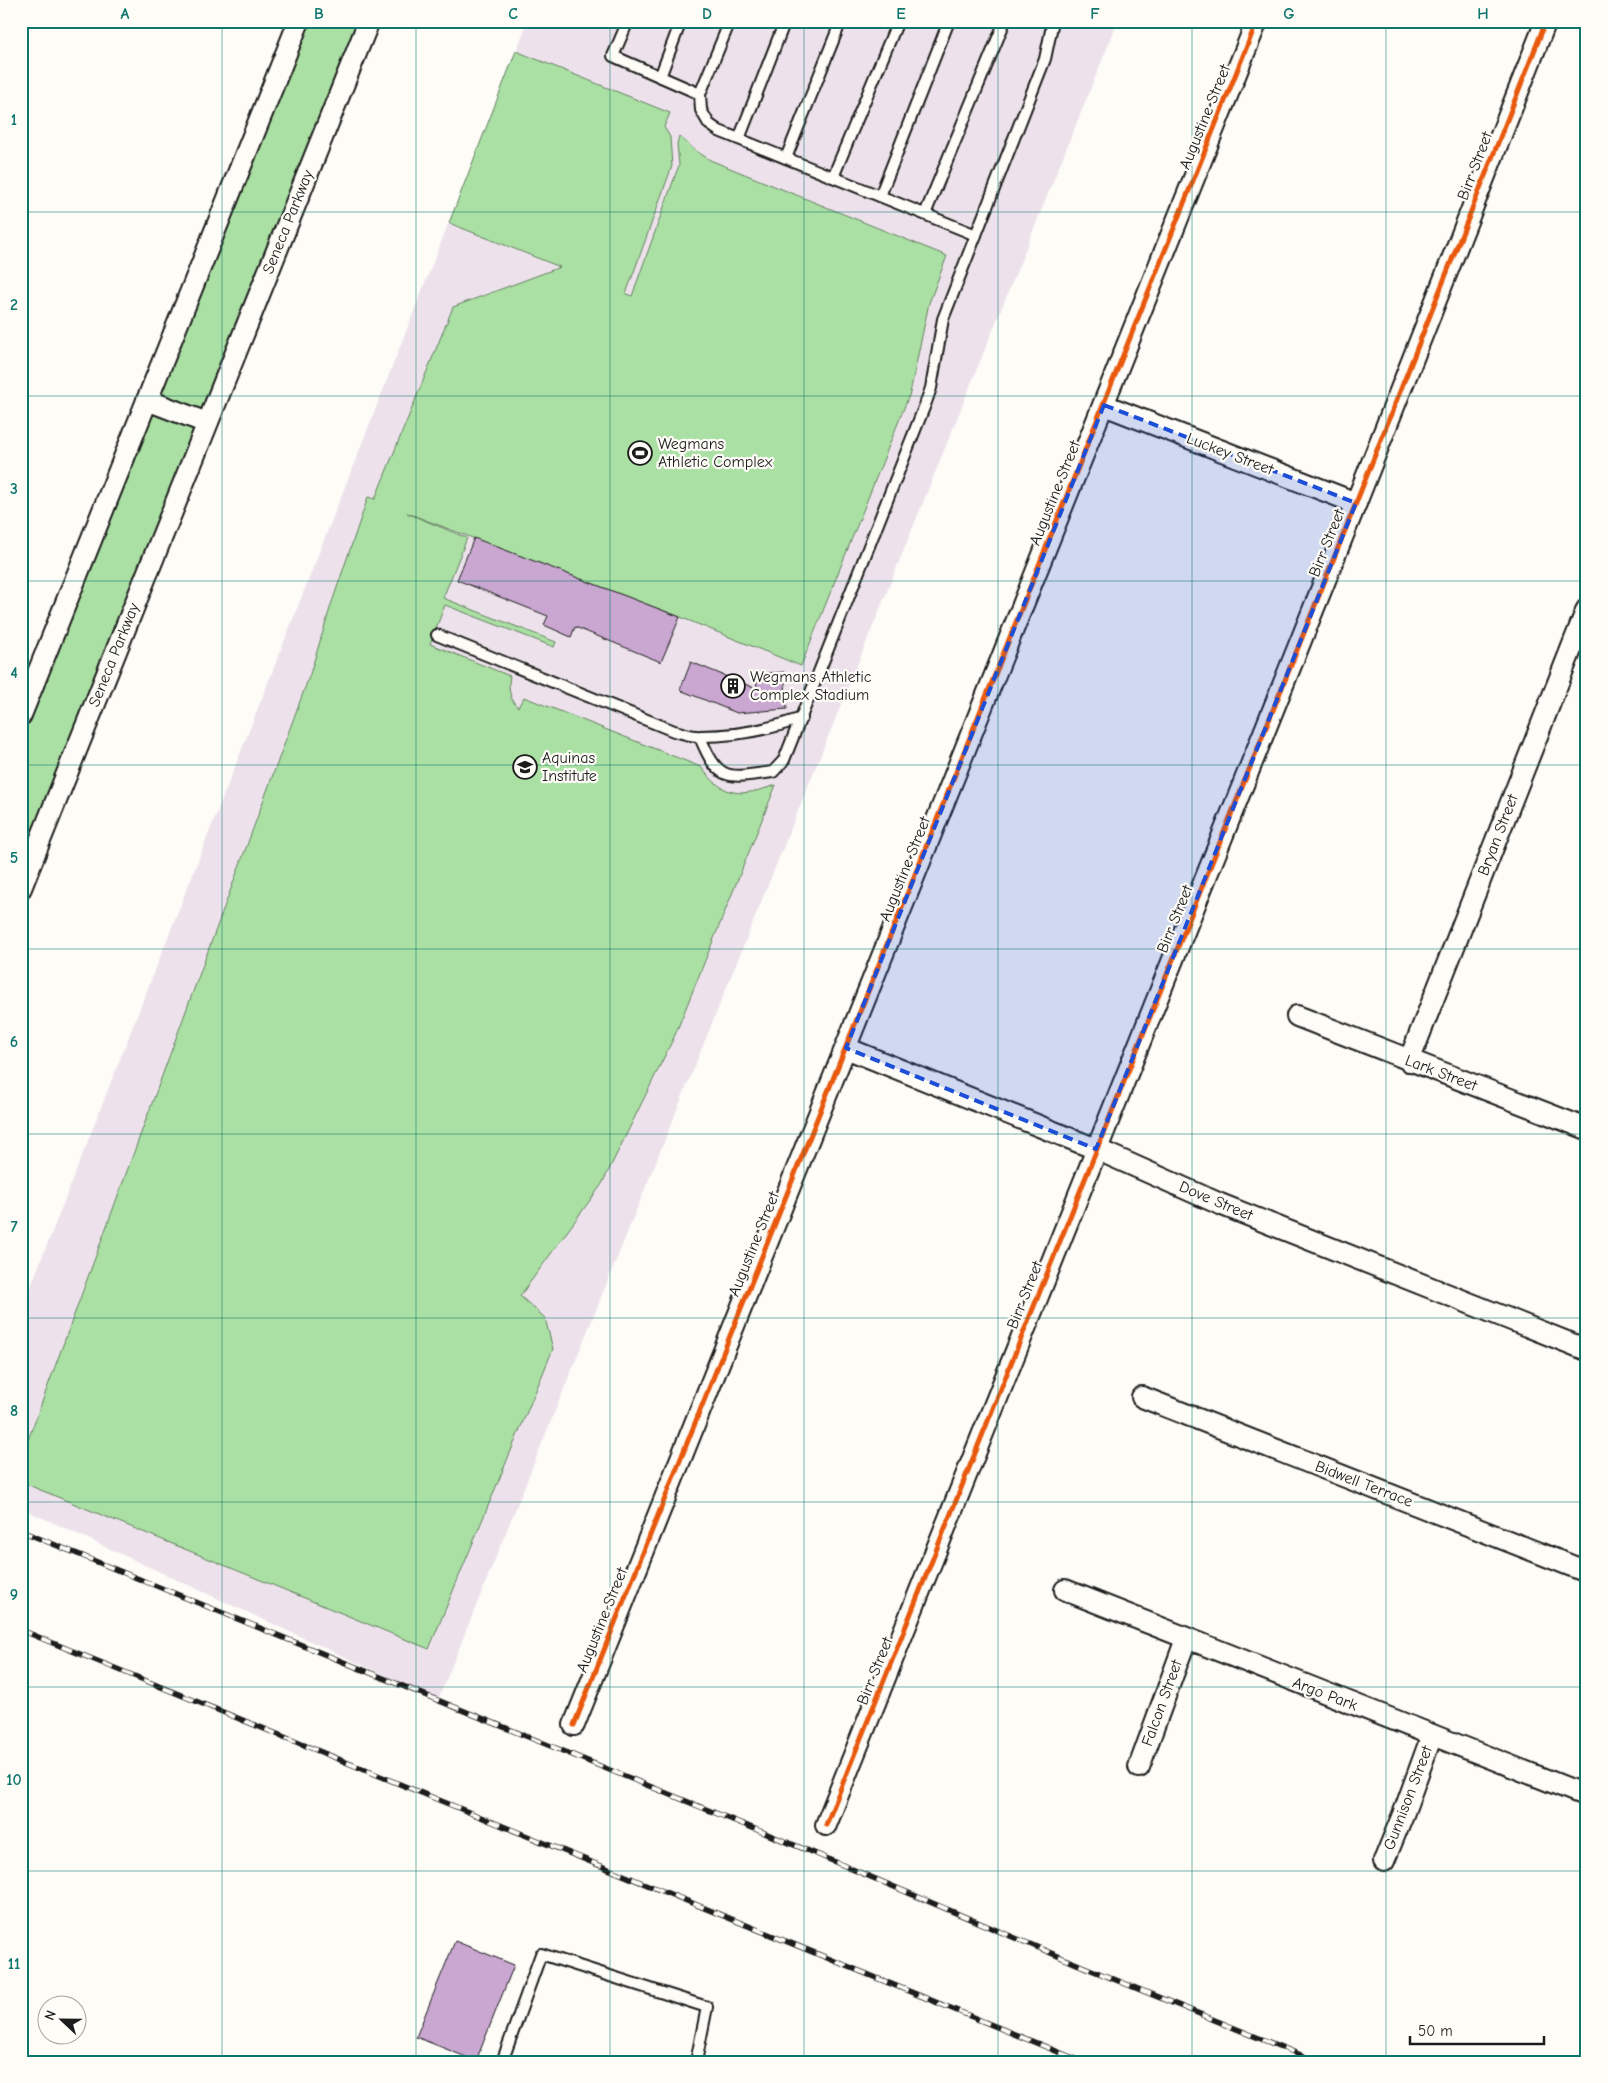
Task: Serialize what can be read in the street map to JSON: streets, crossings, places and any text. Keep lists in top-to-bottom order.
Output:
{
  "streets": {
    "street": [
      "Augustine Street",
      "Birr Street",
      "Seneca Parkway",
      "Luckey Street",
      "Bryan Street",
      "Lark Street",
      "Dove Street",
      "Bidwell Terrace",
      "Argo Park",
      "Falcon Street",
      "Gunnison Street"
    ]
  },
  "crossings": [
    ["Augustine Street", "Luckey Street"],
    ["Augustine Street", "Dove Street"],
    ["Birr Street", "Luckey Street"],
    ["Birr Street", "Dove Street"],
    ["Bryan Street", "Lark Street"],
    ["Argo Park", "Falcon Street"],
    ["Argo Park", "Gunnison Street"]
  ],
  "places": {
    "sports": ["Wegmans Athletic Complex"],
    "building": ["Wegmans Athletic Complex Stadium"],
    "school or university": ["Aquinas Institute"]
  },
  "scale_bar": "50 m",
  "north": "left",
  "grid": {
    "columns": [
      "A",
      "B",
      "C",
      "D",
      "E",
      "F",
      "G",
      "H"
    ],
    "rows": [
      "1",
      "2",
      "3",
      "4",
      "5",
      "6",
      "7",
      "8",
      "9",
      "10",
      "11"
    ]
  }
}
